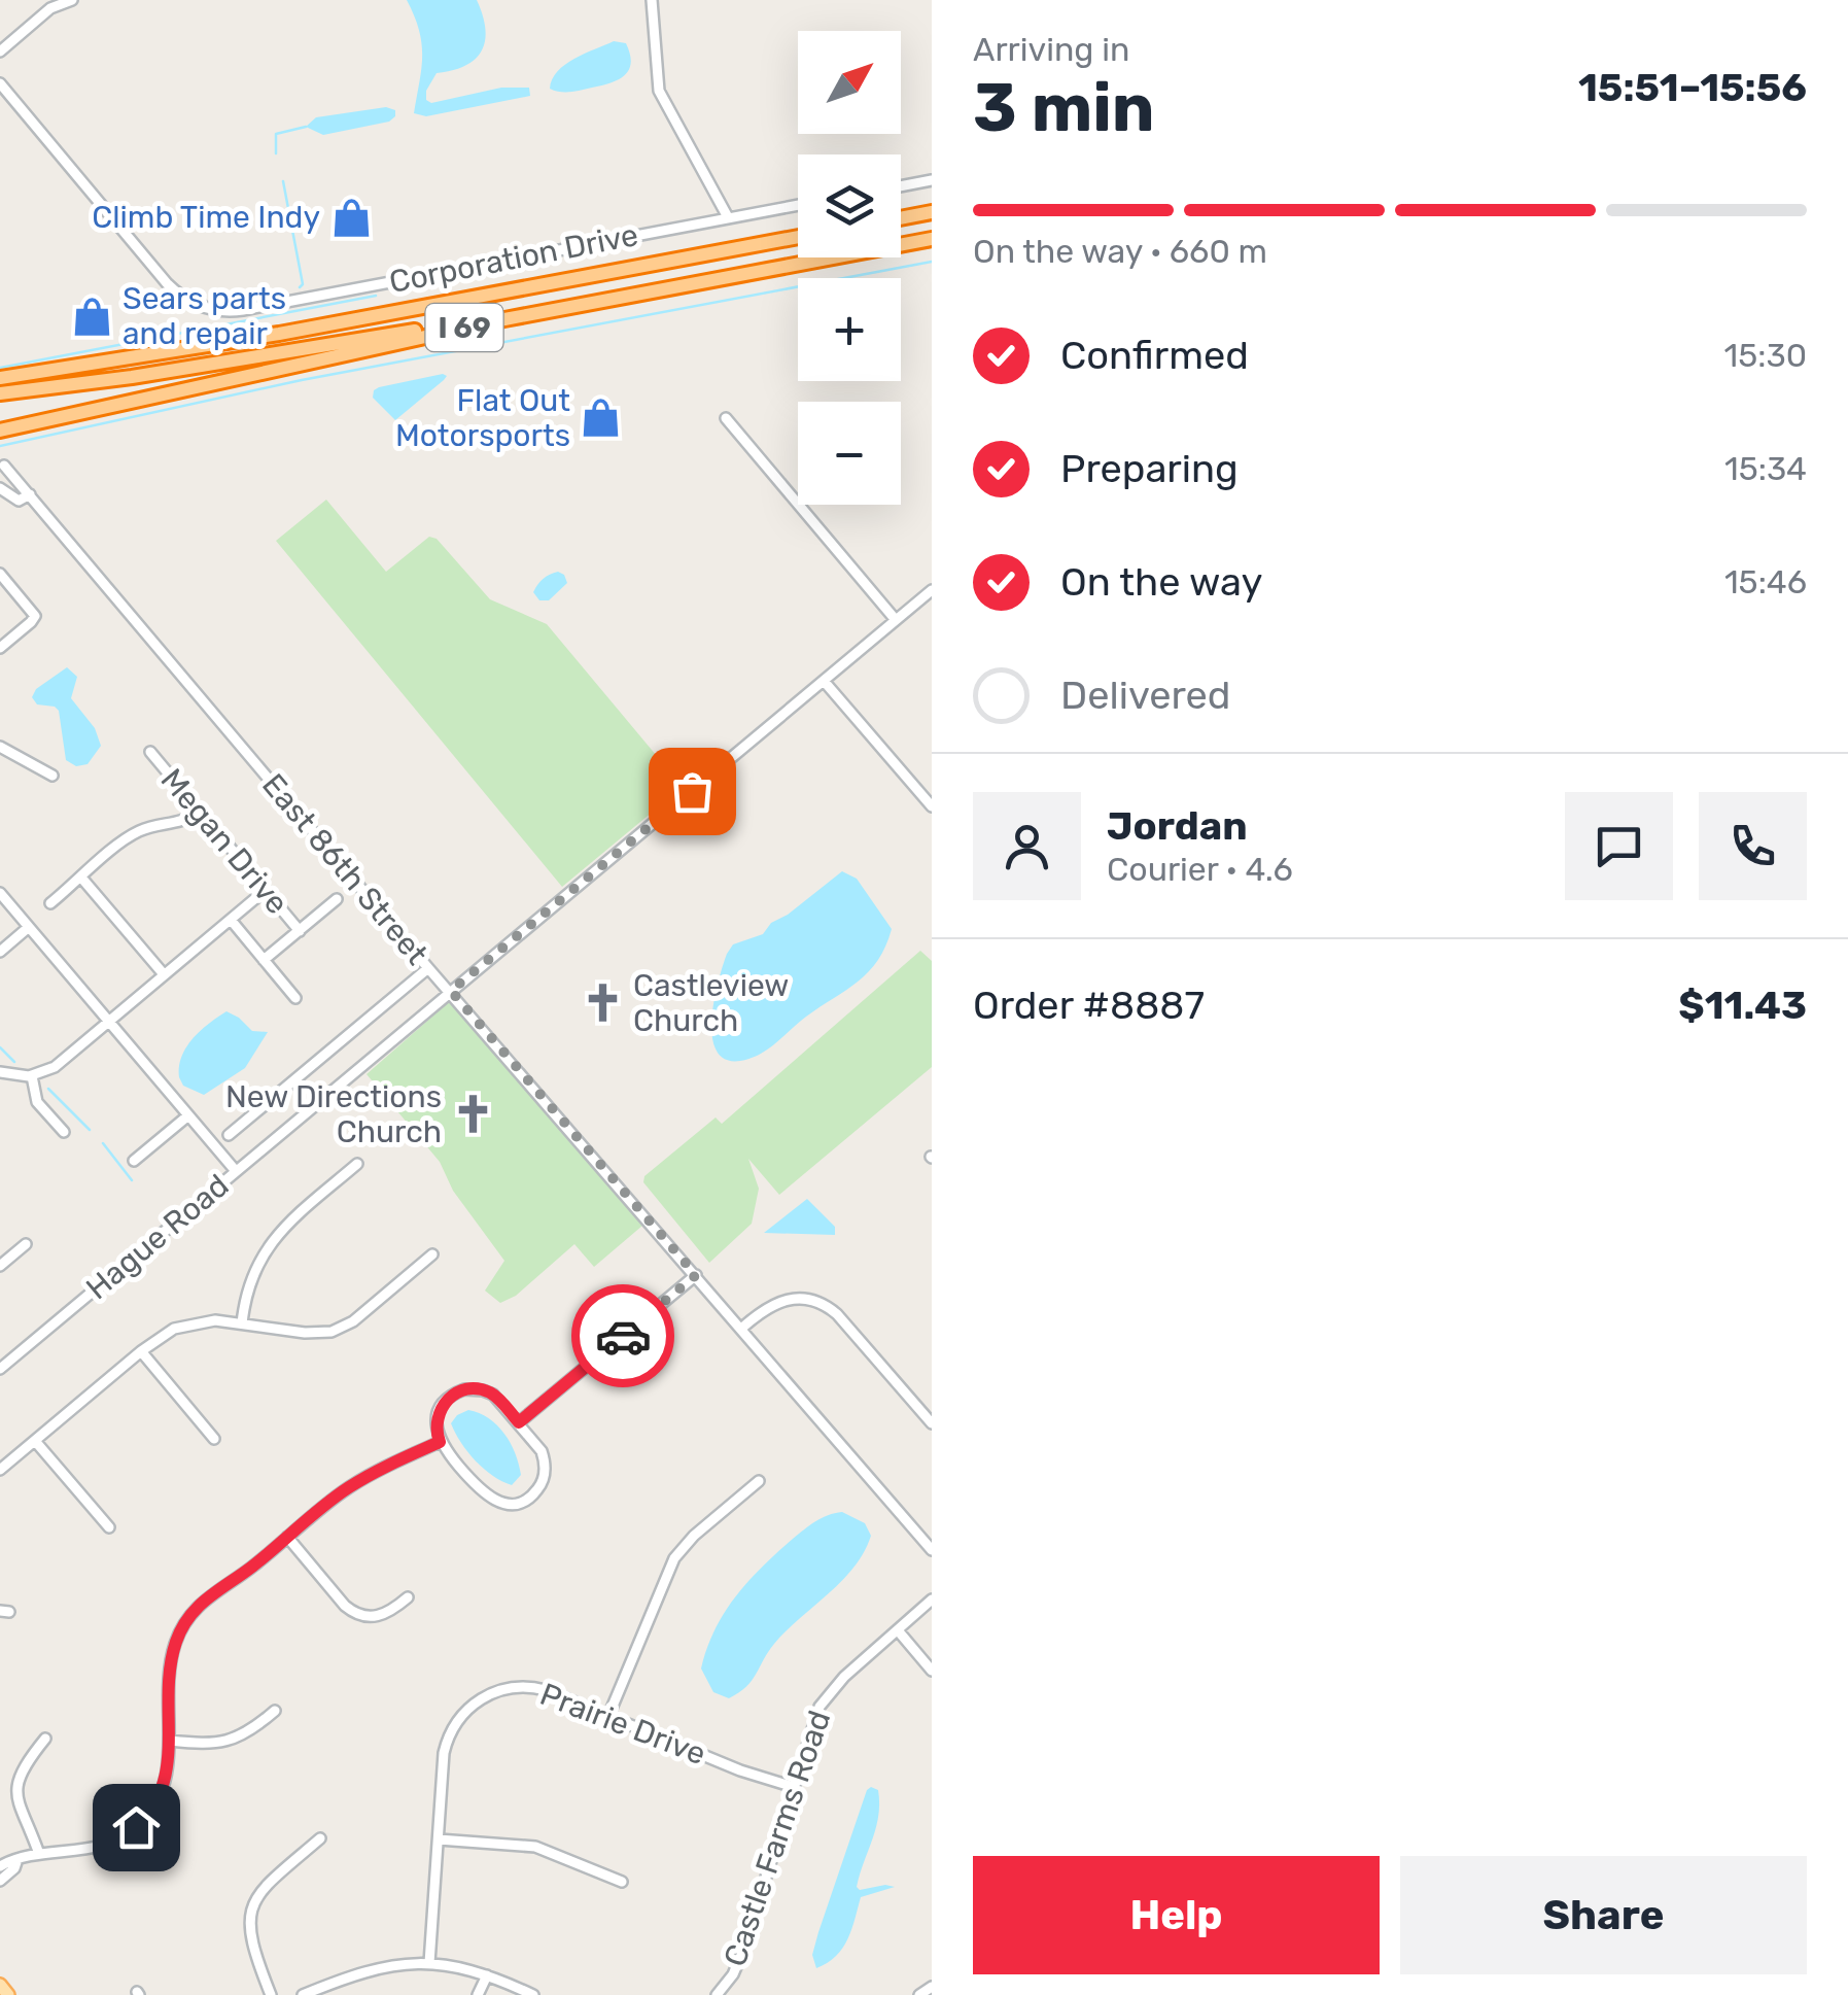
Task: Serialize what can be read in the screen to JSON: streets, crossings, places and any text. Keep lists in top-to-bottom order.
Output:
{
  "streets": {
    "highway": ["I 69"],
    "street": [
      "Corporation Drive",
      "Megan Drive",
      "East 86th Street",
      "Hague Road",
      "Prairie Drive",
      "Castle Farms Road"
    ]
  },
  "crossings": [
    ["East 86th Street", "Hague Road"],
    ["Prairie Drive", "Castle Farms Road"]
  ],
  "places": {
    "shop": ["Climb Time Indy", "Sears parts and repair", "Flat Out Motorsports"],
    "church": ["Castleview Church", "New Directions Church"]
  },
  "north": "top right",
  "page": {
    "heading": ["3 min", "Arriving in", "15:51–15:56"],
    "panel": [
      "Jordan",
      "Courier · 4.6",
      "Order #8887",
      "$11.43"
    ],
    "map_buttons": ["+", "−"],
    "bar": "On the way · 660 m",
    "list": [
      ["Confirmed", "15:30"],
      ["Preparing", "15:34"],
      ["On the way", "15:46"],
      "Delivered"
    ],
    "buttons": ["Help", "Share"]
  }
}
